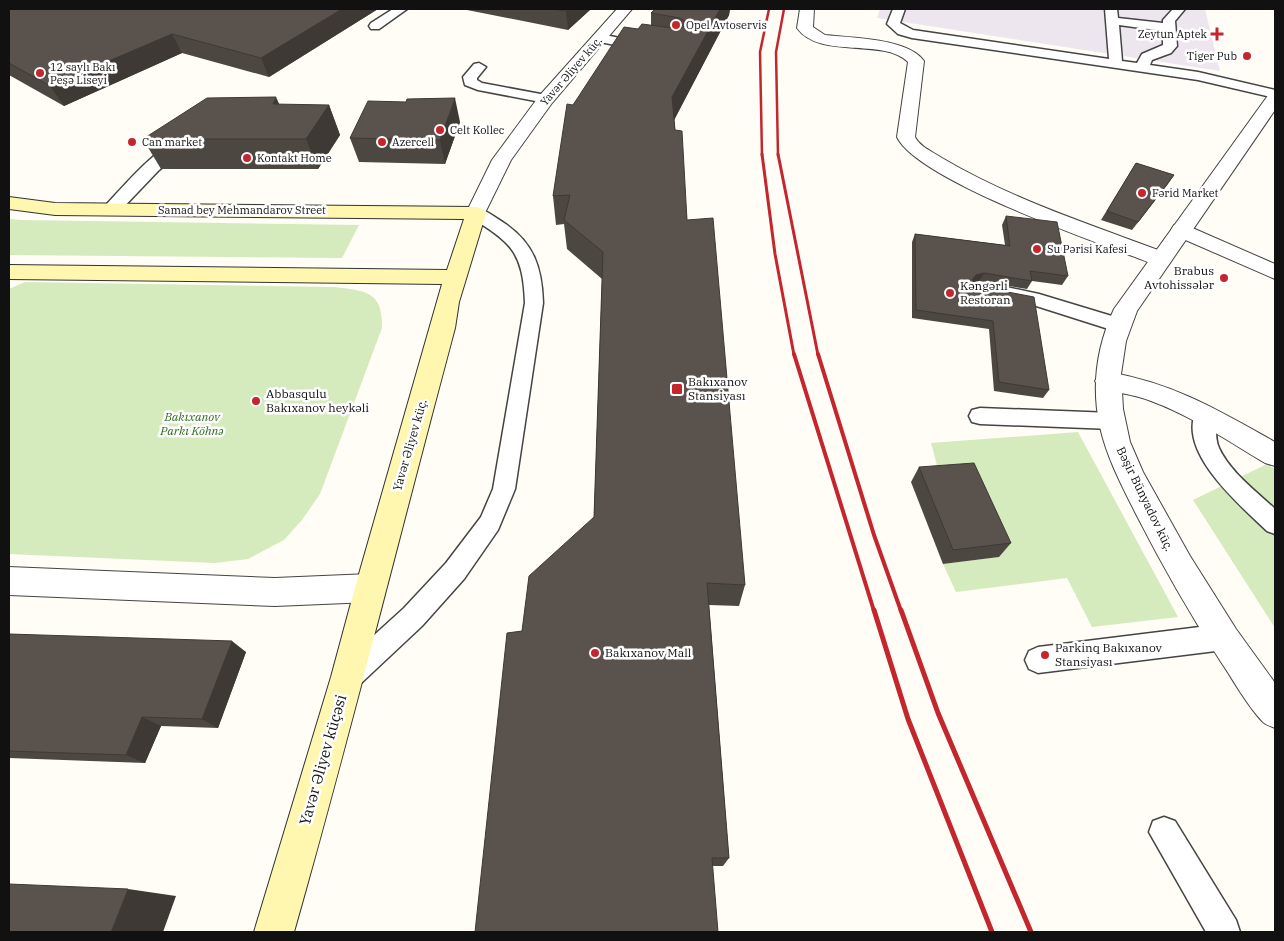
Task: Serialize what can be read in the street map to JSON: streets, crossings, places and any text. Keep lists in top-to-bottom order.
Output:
{
  "streets": {
    "main road": ["Yavər Əliyev küç.", "Samad bey Mehmandarov Street", "Yavər Əliyev küçəsi"],
    "street": ["Bəşir Bünyadov küç."]
  },
  "crossings": [
    ["Yavər Əliyev küç.", "Samad bey Mehmandarov Street"],
    ["Yavər Əliyev küç.", "Yavər Əliyev küçəsi"]
  ],
  "parks": ["Bakıxanov Parkı Köhnə"],
  "places": {
    "other": [
      "Opel Avtoservis",
      "Tiger Pub",
      "12 saylı Bakı Peşə Liseyi",
      "Celt Kollec",
      "Can market",
      "Azercell",
      "Kontakt Home",
      "Fərid Market",
      "Su Pərisi Kafesi",
      "Brabus Avtohissələr",
      "Kəngərli Restoran",
      "Abbasqulu Bakıxanov heykəli",
      "Bakıxanov Mall",
      "Parkinq Bakıxanov Stansiyası"
    ],
    "health": ["Zeytun Aptek"],
    "transit": ["Bakıxanov Stansiyası"]
  }
}
